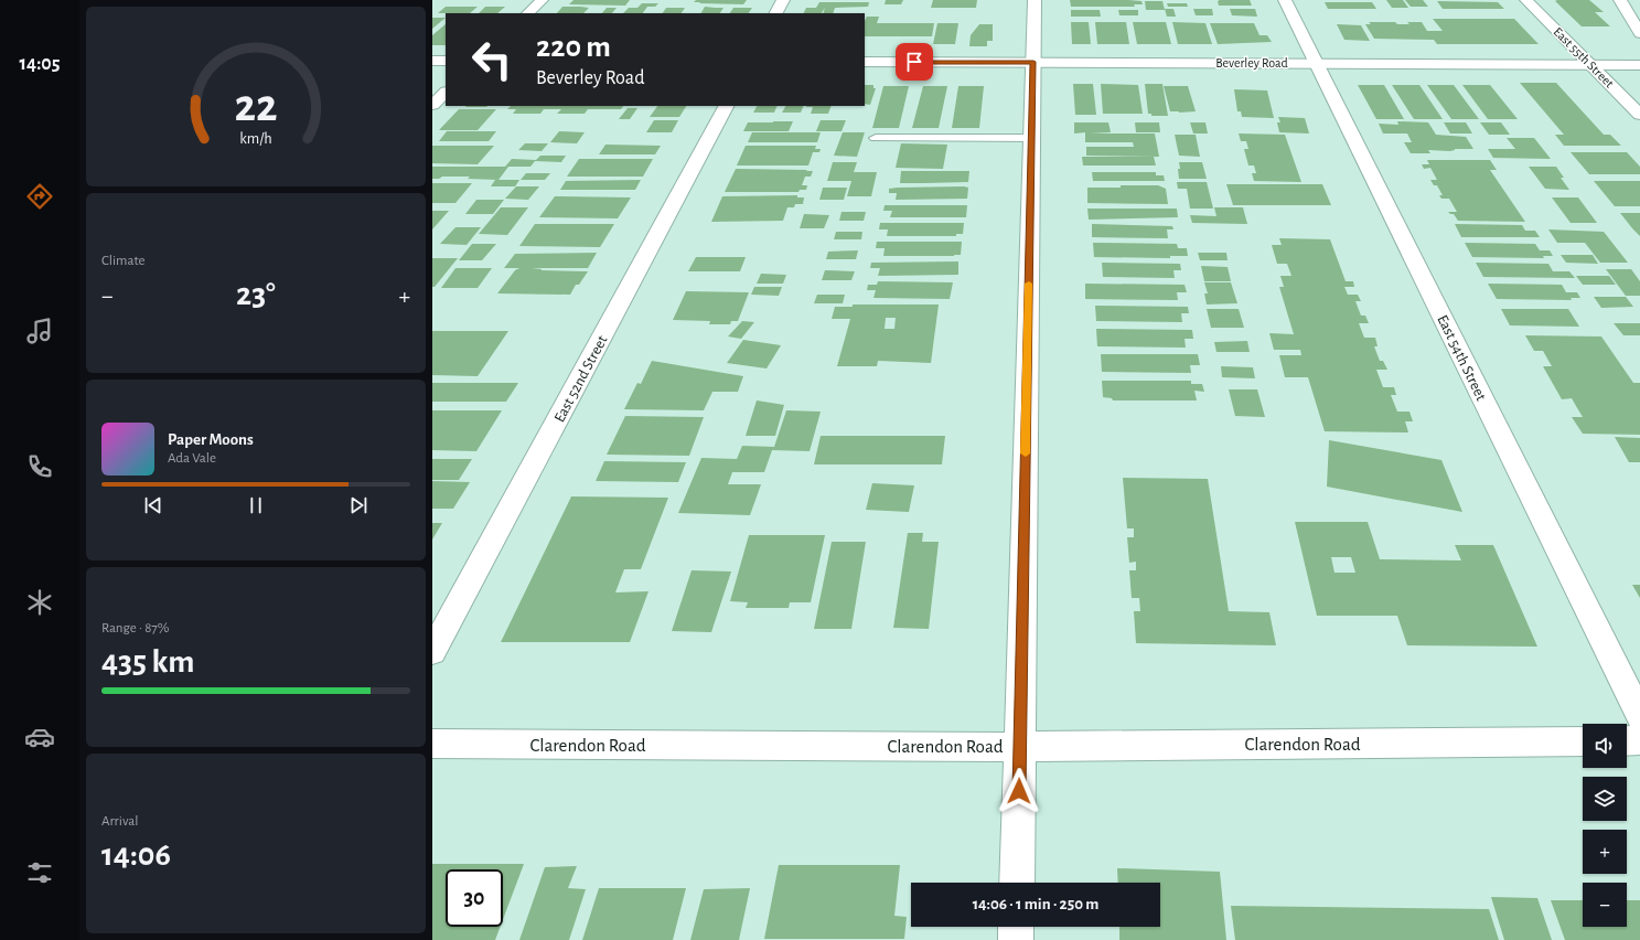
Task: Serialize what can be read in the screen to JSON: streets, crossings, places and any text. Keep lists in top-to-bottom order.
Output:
{
  "streets": {
    "street": [
      "East 55th Street",
      "Beverley Road",
      "East 54th Street",
      "East 52nd Street",
      "Clarendon Road"
    ]
  },
  "crossings": [
    ["East 55th Street", "Beverley Road"],
    ["Beverley Road", "East 54th Street"]
  ],
  "page": {
    "tabs": "14:05",
    "turn": ["220 m", "Beverley Road"],
    "tile": [
      "Climate",
      ["Range · 87%", "435 km"],
      ["Arrival", "14:06"]
    ],
    "heat": ["−", "23°", "+"],
    "song": ["Paper Moons", "Ada Vale"],
    "map_buttons": ["+", "−"],
    "limit": "30",
    "trip": "14:06 · 1 min · 250 m",
    "gauge": ["22", "km/h"]
  }
}
